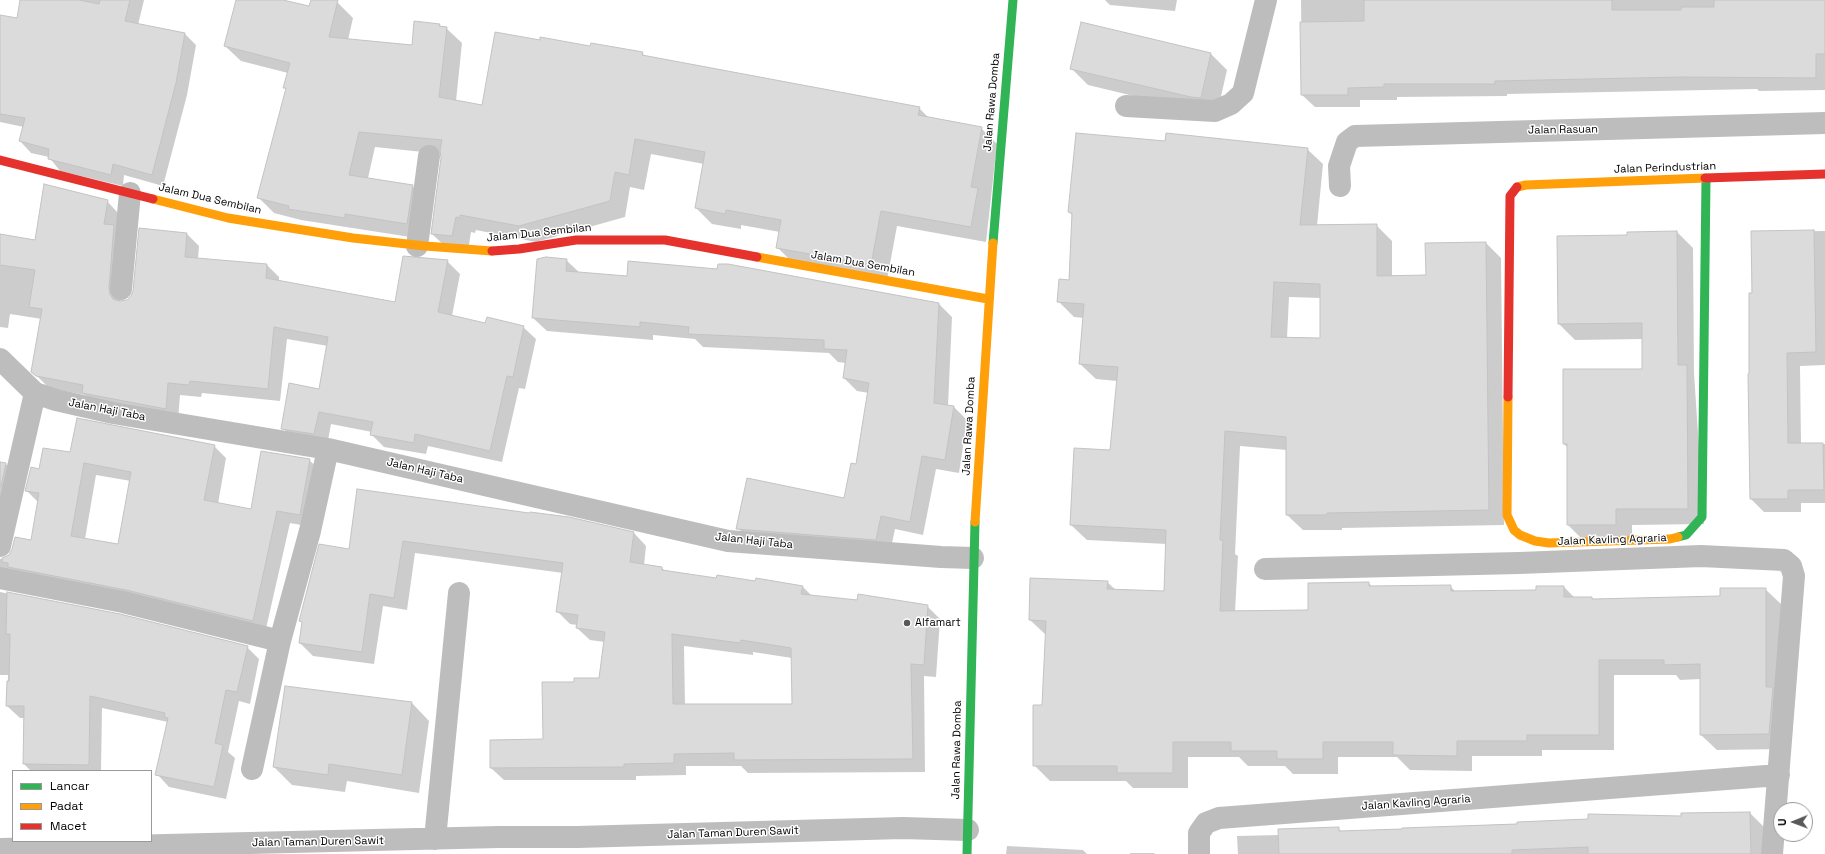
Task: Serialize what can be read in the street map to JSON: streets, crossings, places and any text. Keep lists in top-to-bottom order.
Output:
{
  "streets": {
    "street": [
      "Jalan Rawa Domba",
      "Jalan Rasuan",
      "Jalan Perindustrian",
      "Jalam Dua Sembilan",
      "Jalan Haji Taba",
      "Jalan Kavling Agraria",
      "Jalan Taman Duren Sawit"
    ]
  },
  "crossings": [
    ["Jalan Rawa Domba", "Jalam Dua Sembilan"],
    ["Jalan Rawa Domba", "Jalan Haji Taba"],
    ["Jalan Rawa Domba", "Jalan Taman Duren Sawit"],
    ["Jalan Perindustrian", "Jalan Kavling Agraria"]
  ],
  "places": ["Alfamart"],
  "legend": ["Lancar", "Padat", "Macet"],
  "north": "left"
}
